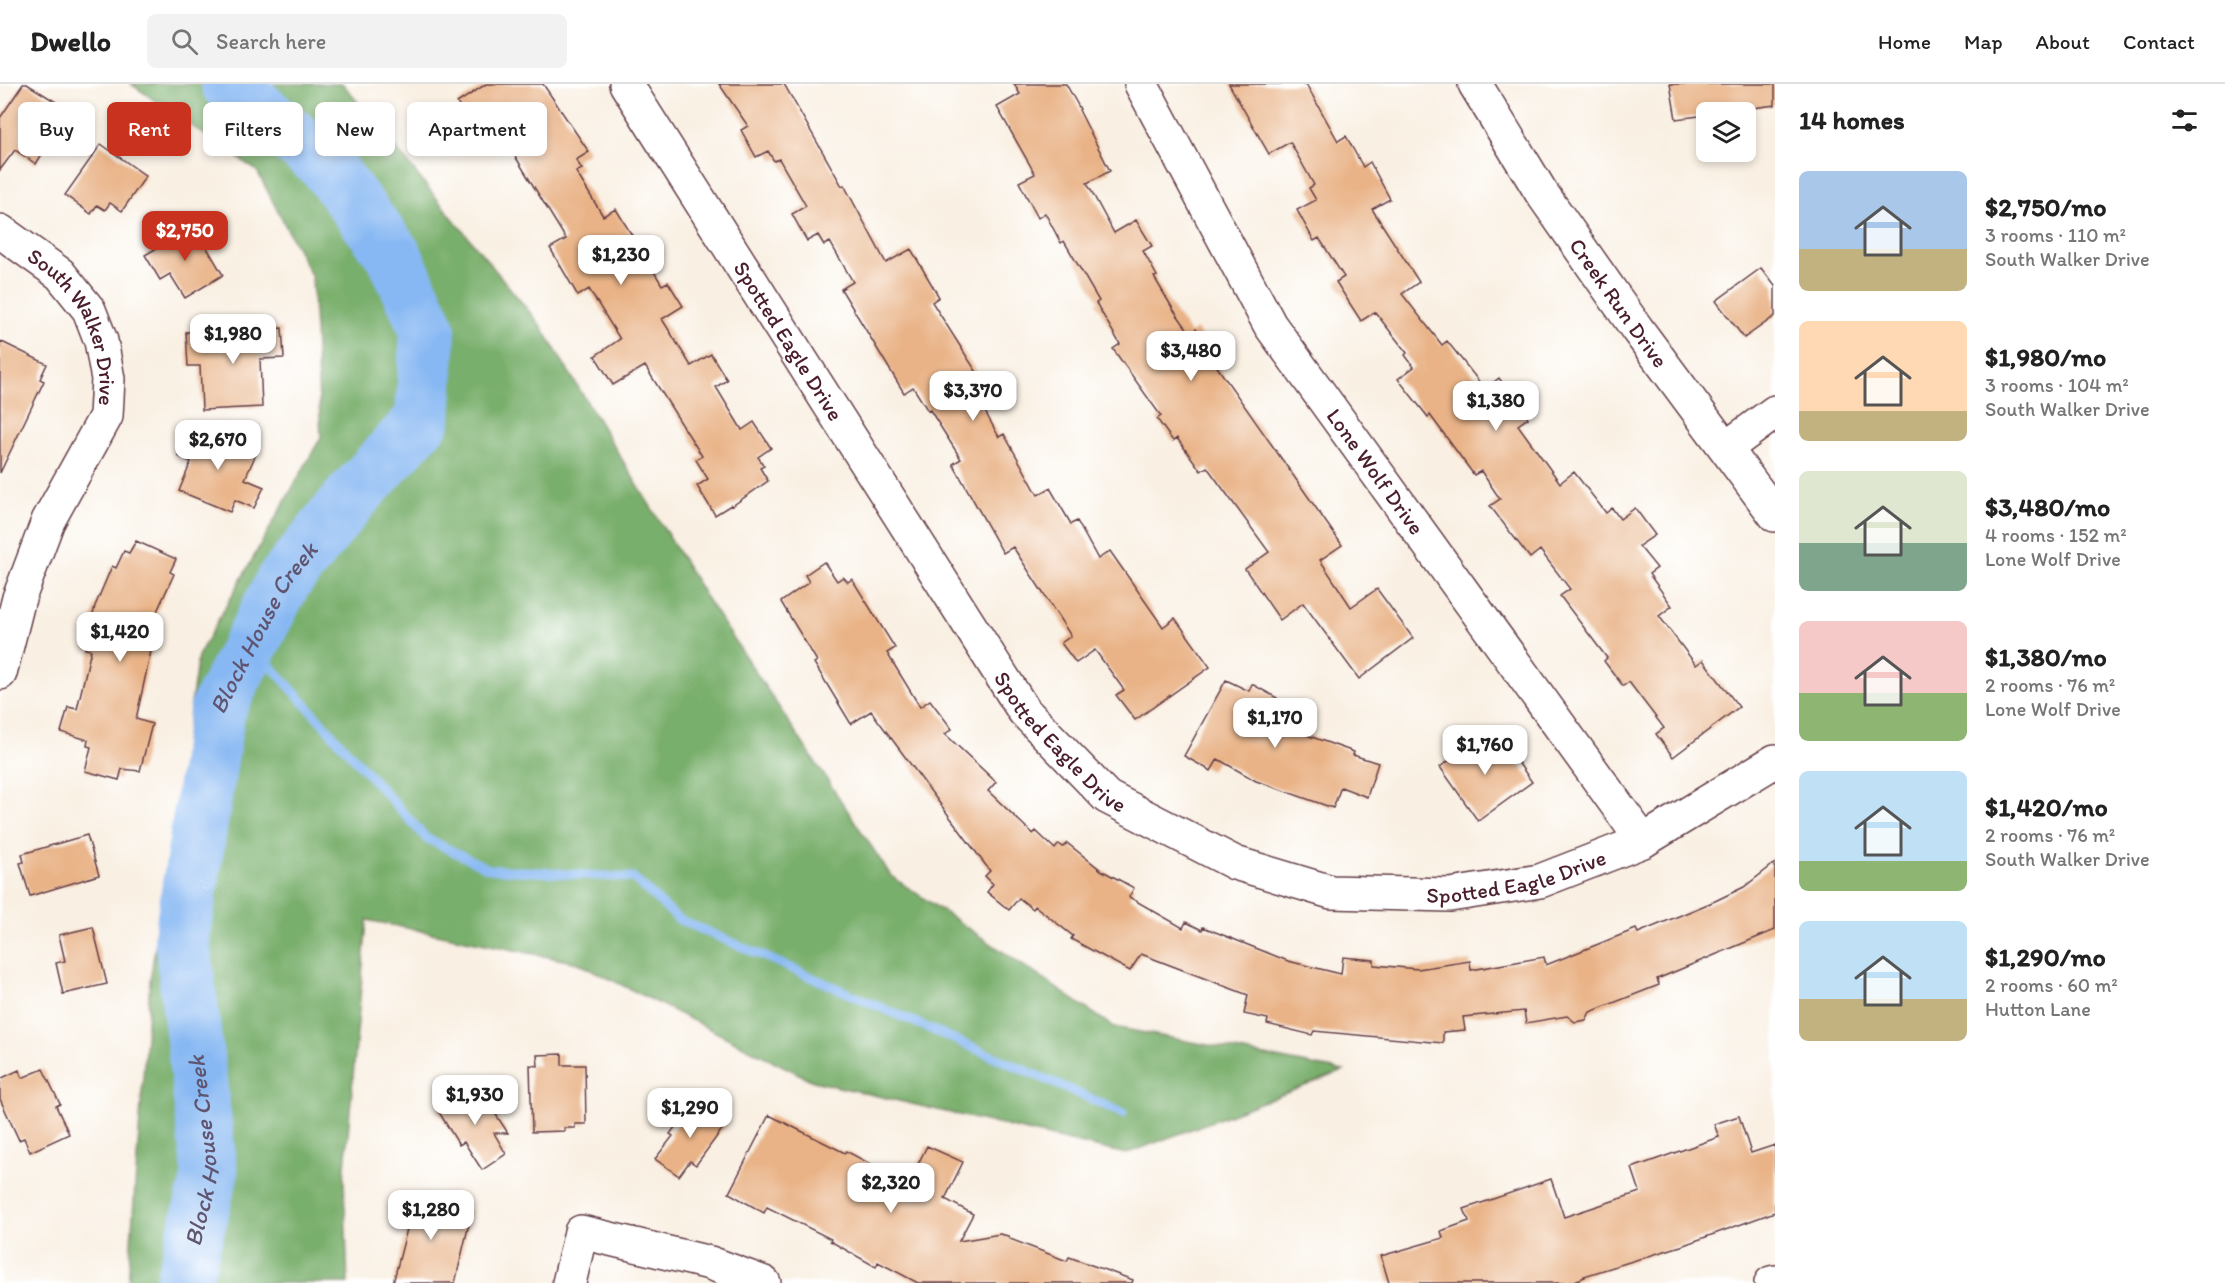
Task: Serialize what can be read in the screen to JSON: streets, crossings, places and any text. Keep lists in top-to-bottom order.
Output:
{
  "streets": {
    "street": [
      "Creek Run Drive",
      "South Walker Drive",
      "Spotted Eagle Drive",
      "Lone Wolf Drive"
    ]
  },
  "crossings": [
    ["Spotted Eagle Drive", "Lone Wolf Drive"]
  ],
  "water": ["Block House Creek"],
  "page": {
    "header": "Dwello",
    "search": "Search here",
    "nav": [
      "Home",
      "Map",
      "About",
      "Contact"
    ],
    "heading": "14 homes",
    "chip": [
      "Buy",
      "Rent",
      "Filters",
      "New",
      "Apartment"
    ],
    "list": [
      {
        "name": "$2,750/mo",
        "note": "3 rooms · 110 m² · South Walker Drive"
      },
      {
        "name": "$1,980/mo",
        "note": "3 rooms · 104 m² · South Walker Drive"
      },
      {
        "name": "$3,480/mo",
        "note": "4 rooms · 152 m² · Lone Wolf Drive"
      },
      {
        "name": "$1,380/mo",
        "note": "2 rooms · 76 m² · Lone Wolf Drive"
      },
      {
        "name": "$1,420/mo",
        "note": "2 rooms · 76 m² · South Walker Drive"
      },
      {
        "name": "$1,290/mo",
        "note": "2 rooms · 60 m² · Hutton Lane"
      }
    ],
    "price": [
      "$2,750",
      "$1,230",
      "$1,980",
      "$3,480",
      "$3,370",
      "$1,380",
      "$2,670",
      "$1,420",
      "$1,170",
      "$1,760",
      "$1,930",
      "$1,290",
      "$2,320",
      "$1,280"
    ]
  }
}
